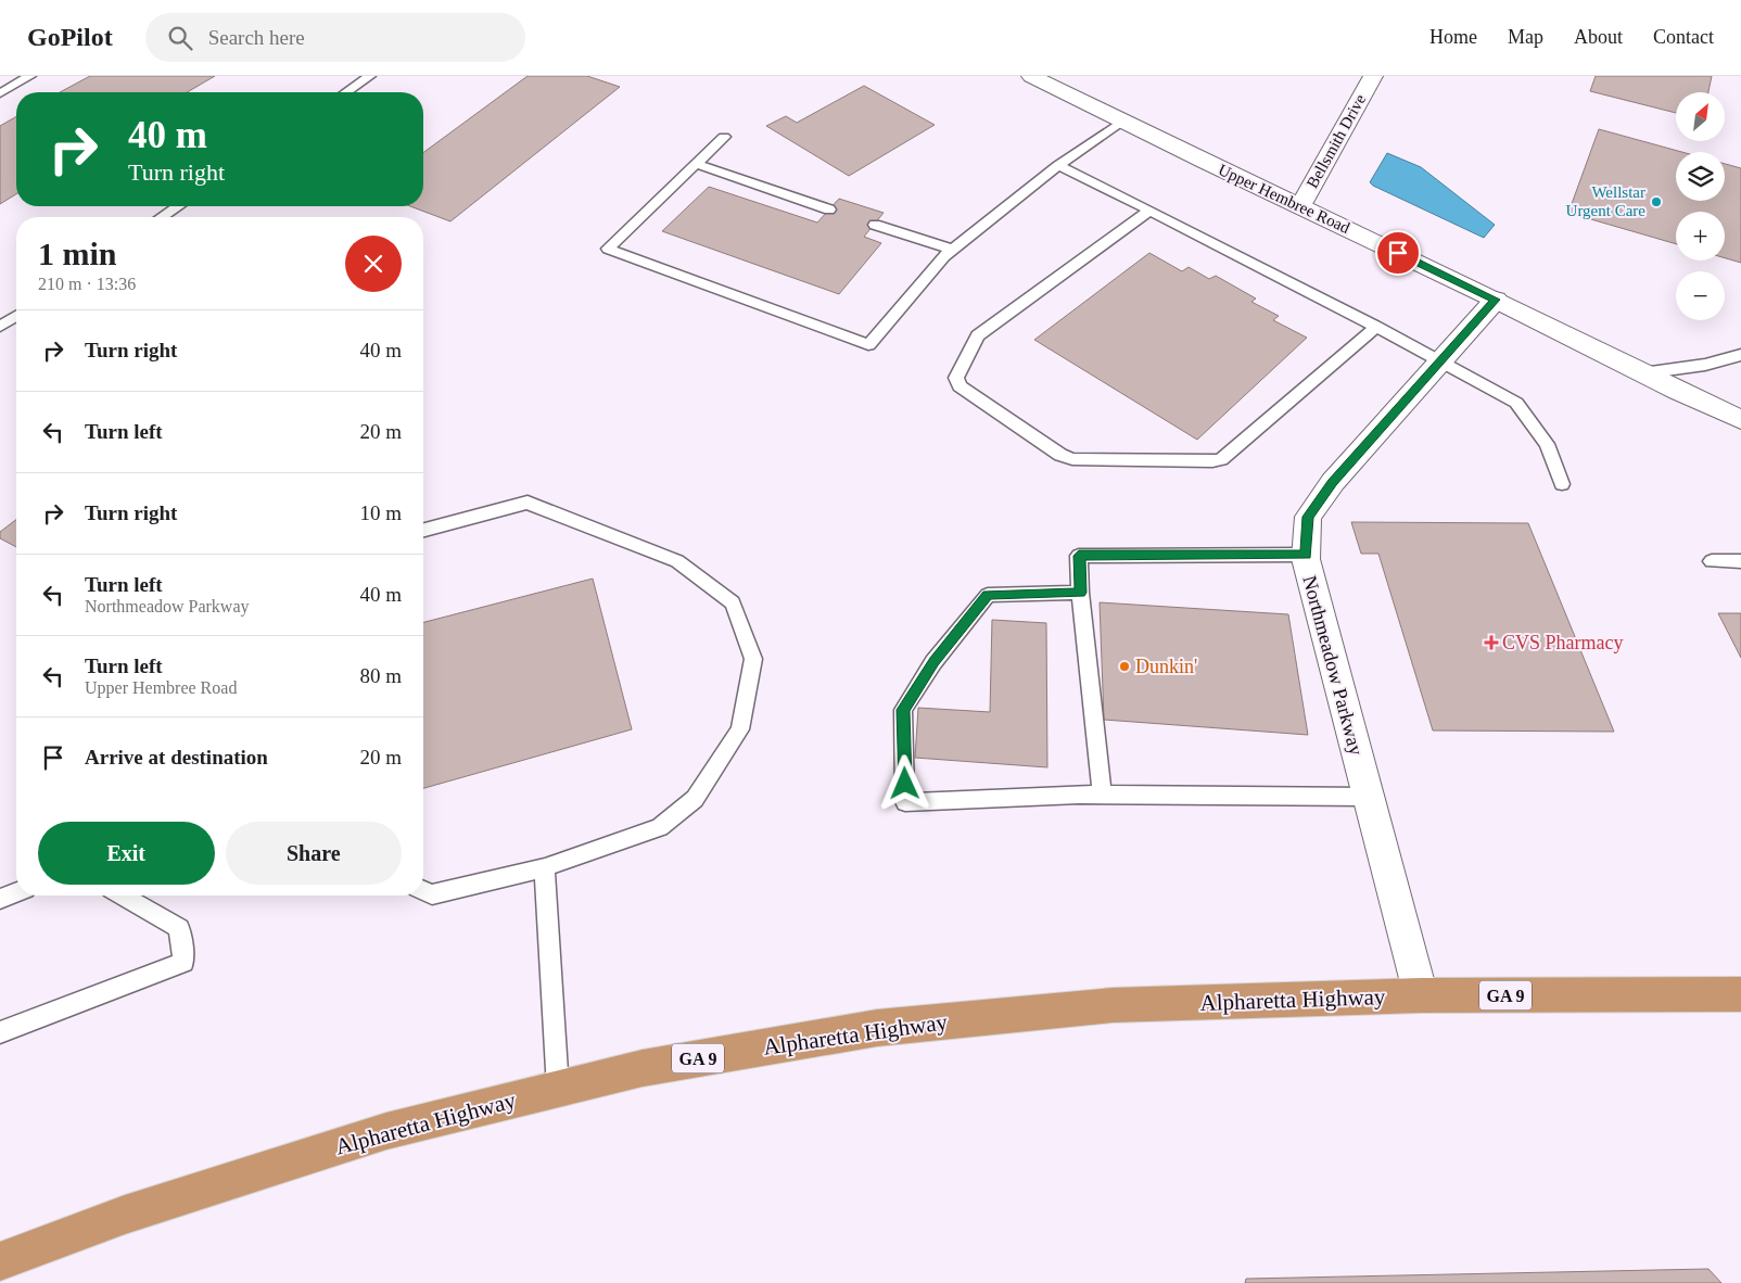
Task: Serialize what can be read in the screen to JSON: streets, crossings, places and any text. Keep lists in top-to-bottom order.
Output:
{
  "streets": {
    "highway": ["GA 9", "Alpharetta Highway"],
    "street": ["Bellsmith Drive", "Upper Hembree Road", "Northmeadow Parkway"]
  },
  "crossings": [
    ["Bellsmith Drive", "Upper Hembree Road"],
    ["Upper Hembree Road", "Northmeadow Parkway"],
    ["Northmeadow Parkway", "Alpharetta Highway"]
  ],
  "places": {
    "other": ["Wellstar Urgent Care", "Dunkin'"],
    "health": ["CVS Pharmacy"]
  },
  "north": "top right",
  "page": {
    "header": "GoPilot",
    "search": "Search here",
    "nav": [
      "Home",
      "Map",
      "About",
      "Contact"
    ],
    "map_buttons": ["+", "−"],
    "turn": ["40 m", "Turn right"],
    "heading": ["1 min", "210 m · 13:36"],
    "list": [
      {
        "name": "Turn right",
        "value": "40 m"
      },
      {
        "name": "Turn left",
        "value": "20 m"
      },
      {
        "name": "Turn right",
        "value": "10 m"
      },
      {
        "name": "Turn left",
        "note": "Northmeadow Parkway",
        "value": "40 m"
      },
      {
        "name": "Turn left",
        "note": "Upper Hembree Road",
        "value": "80 m"
      },
      {
        "name": "Arrive at destination",
        "value": "20 m"
      }
    ],
    "buttons": ["Exit", "Share"]
  }
}
